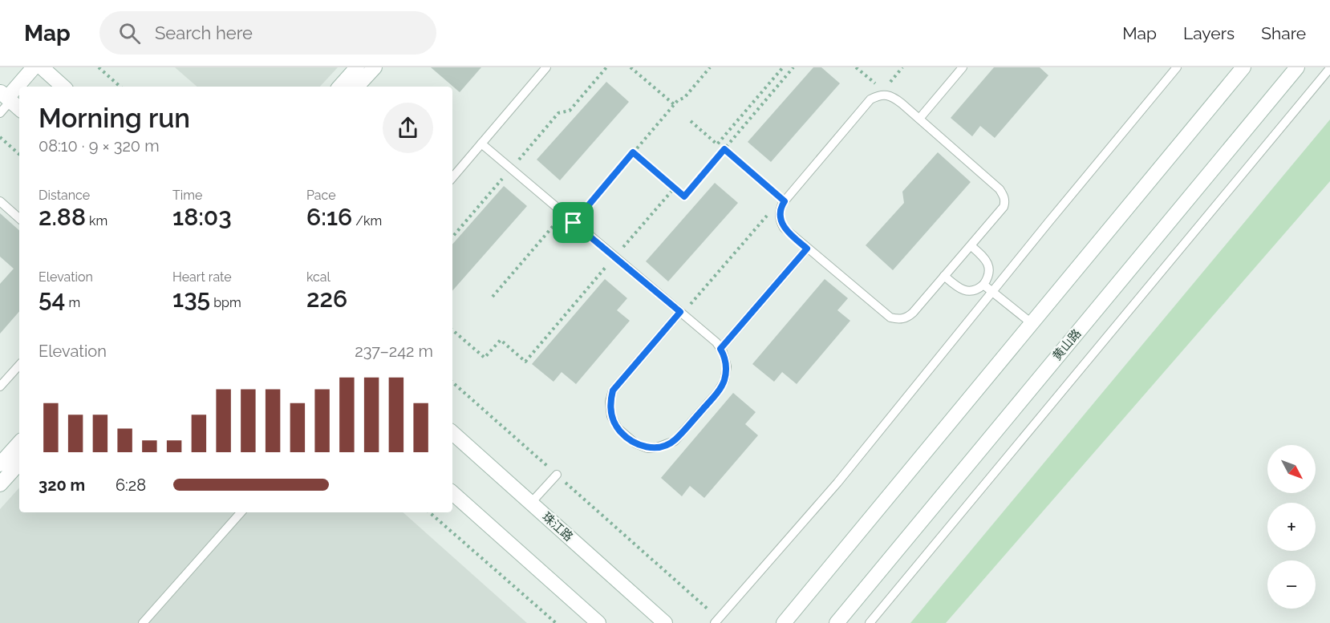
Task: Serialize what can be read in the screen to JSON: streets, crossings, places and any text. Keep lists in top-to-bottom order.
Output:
{
  "streets": {
    "main road": ["黄山路", "珠江路"]
  },
  "north": "bottom right",
  "page": {
    "header": "Map",
    "search": "Search here",
    "nav": ["Map", "Layers", "Share"],
    "heading": ["Morning run", "08:10 · 9 × 320 m"],
    "stats": [
      ["Distance", "2.88 km"],
      ["Time", "18:03"],
      ["Pace", "6:16 /km"],
      ["Elevation", "54 m"],
      ["Heart rate", "135 bpm"],
      ["kcal", "226"]
    ],
    "chart": ["Elevation", "237–242 m"],
    "map_buttons": ["+", "−"],
    "list": [
      {
        "name": "320 m",
        "note": "6:28"
      }
    ]
  }
}
